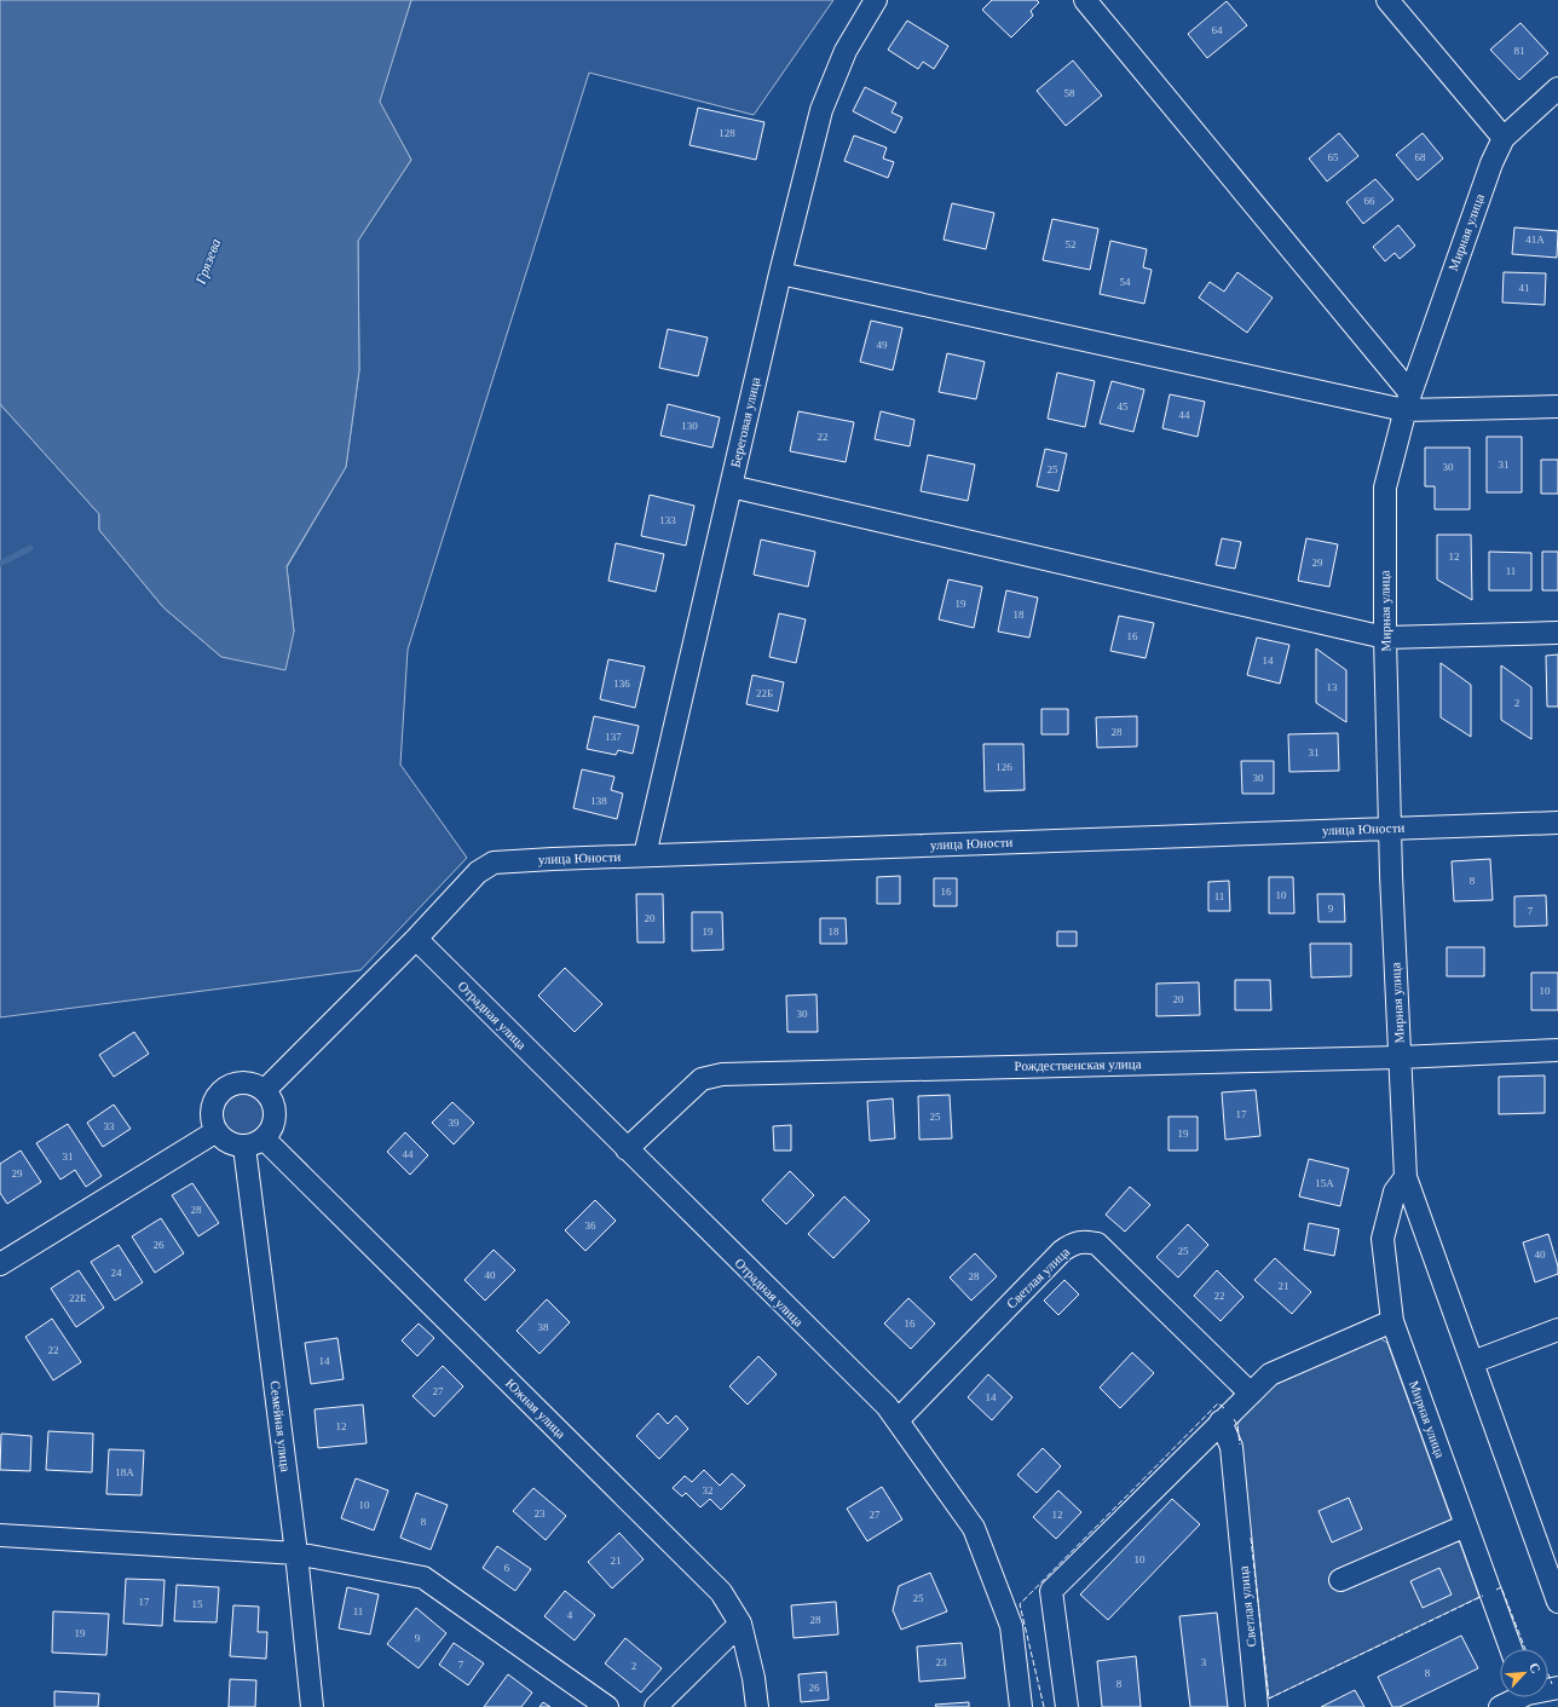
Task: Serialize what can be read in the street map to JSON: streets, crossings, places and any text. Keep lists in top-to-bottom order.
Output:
{
  "streets": {
    "street": [
      "Мирная улица",
      "Береговая улица",
      "улица Юности",
      "Отрадная улица",
      "Рождественская улица",
      "Светлая улица",
      "Южная улица",
      "Семейная улица"
    ]
  },
  "crossings": [
    ["Мирная улица", "улица Юности"],
    ["Мирная улица", "Рождественская улица"],
    ["Береговая улица", "улица Юности"],
    ["улица Юности", "Отрадная улица"],
    ["улица Юности", "Южная улица"],
    ["улица Юности", "Семейная улица"],
    ["Отрадная улица", "Рождественская улица"],
    ["Отрадная улица", "Светлая улица"],
    ["Южная улица", "Семейная улица"]
  ],
  "water": ["Грязева"],
  "house_numbers": [
    "64",
    "81",
    "58",
    "128",
    "65",
    "68",
    "66",
    "41А",
    "52",
    "54",
    "41",
    "49",
    "45",
    "44",
    "130",
    "22",
    "31",
    "30",
    "25",
    "133",
    "12",
    "29",
    "11",
    "19",
    "18",
    "16",
    "14",
    "136",
    "13",
    "22Б",
    "2",
    "28",
    "137",
    "31",
    "126",
    "30",
    "138",
    "8",
    "16",
    "10",
    "11",
    "9",
    "7",
    "20",
    "19",
    "18",
    "10",
    "20",
    "30",
    "17",
    "25",
    "39",
    "33",
    "19",
    "44",
    "31",
    "29",
    "15А",
    "28",
    "36",
    "26",
    "25",
    "40",
    "24",
    "40",
    "28",
    "21",
    "22",
    "22Б",
    "16",
    "38",
    "22",
    "14",
    "27",
    "14",
    "12",
    "18А",
    "32",
    "10",
    "23",
    "27",
    "12",
    "8",
    "10",
    "21",
    "6",
    "25",
    "17",
    "15",
    "11",
    "4",
    "28",
    "19",
    "9",
    "23",
    "3",
    "7",
    "2",
    "8",
    "8",
    "26"
  ],
  "north": "top right"
}
